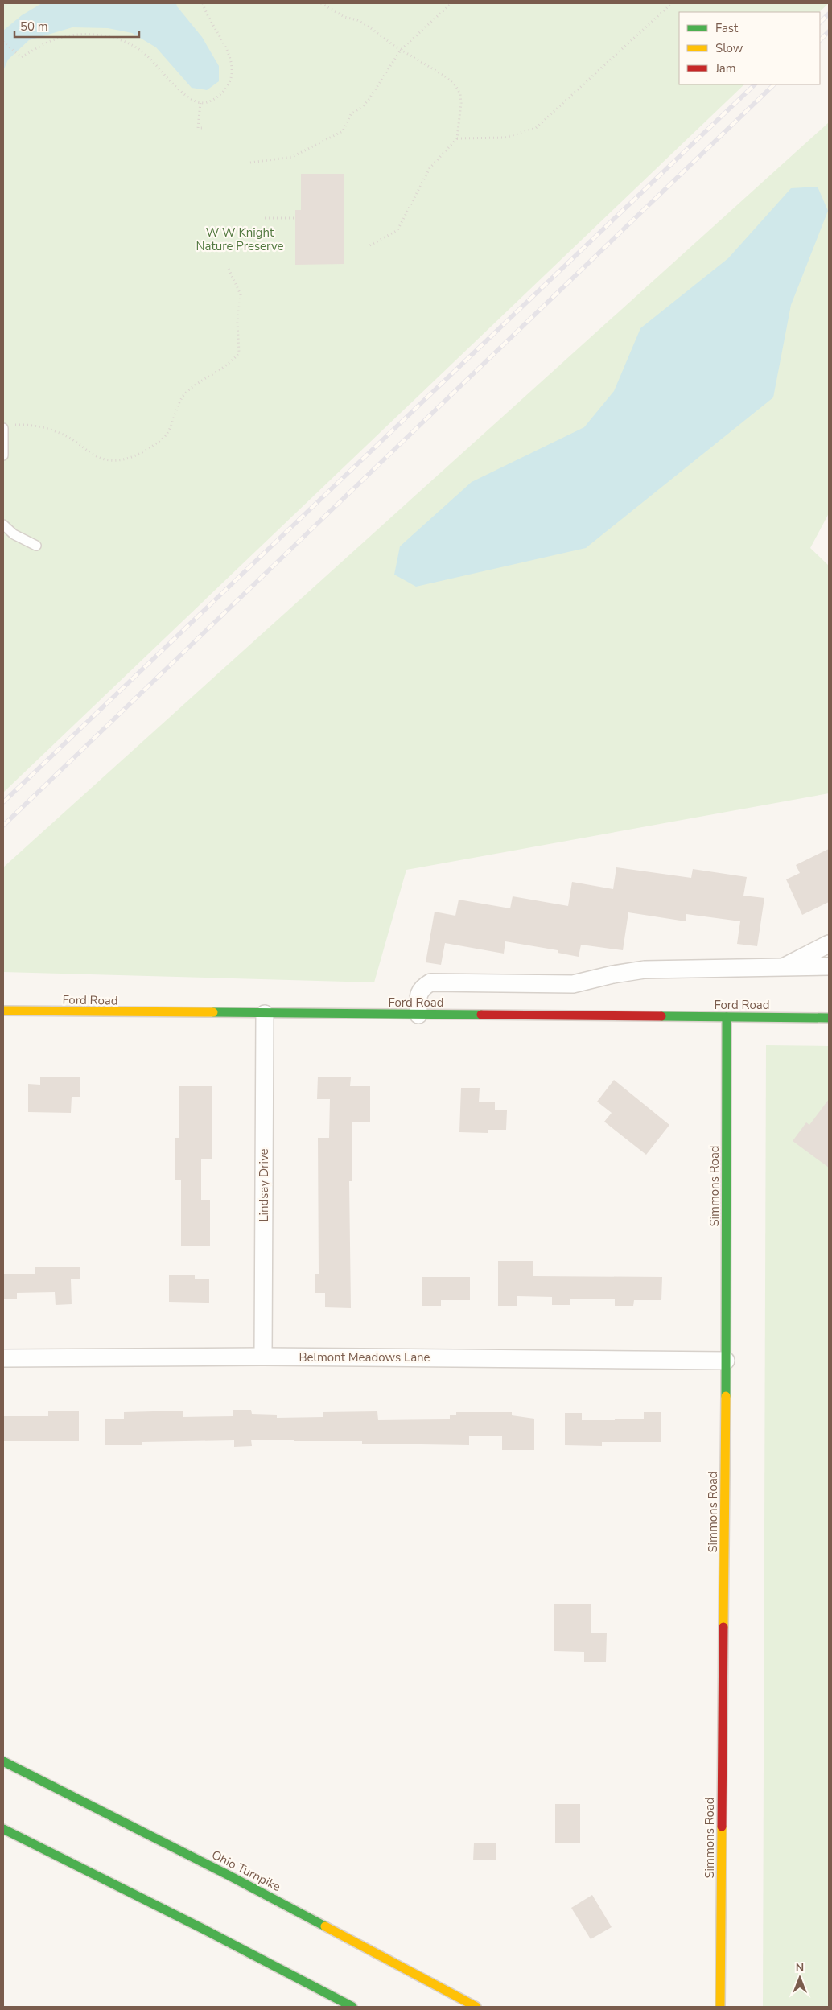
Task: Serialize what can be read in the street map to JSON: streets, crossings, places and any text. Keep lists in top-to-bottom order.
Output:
{
  "streets": {
    "main road": ["Ford Road", "Simmons Road", "Ohio Turnpike"],
    "street": ["Lindsay Drive", "Belmont Meadows Lane"]
  },
  "crossings": [
    ["Ford Road", "Lindsay Drive"],
    ["Ford Road", "Simmons Road"],
    ["Lindsay Drive", "Belmont Meadows Lane"],
    ["Simmons Road", "Belmont Meadows Lane"]
  ],
  "parks": ["W W Knight Nature Preserve"],
  "legend": ["Fast", "Slow", "Jam"],
  "scale_bar": "50 m",
  "north": "top"
}
